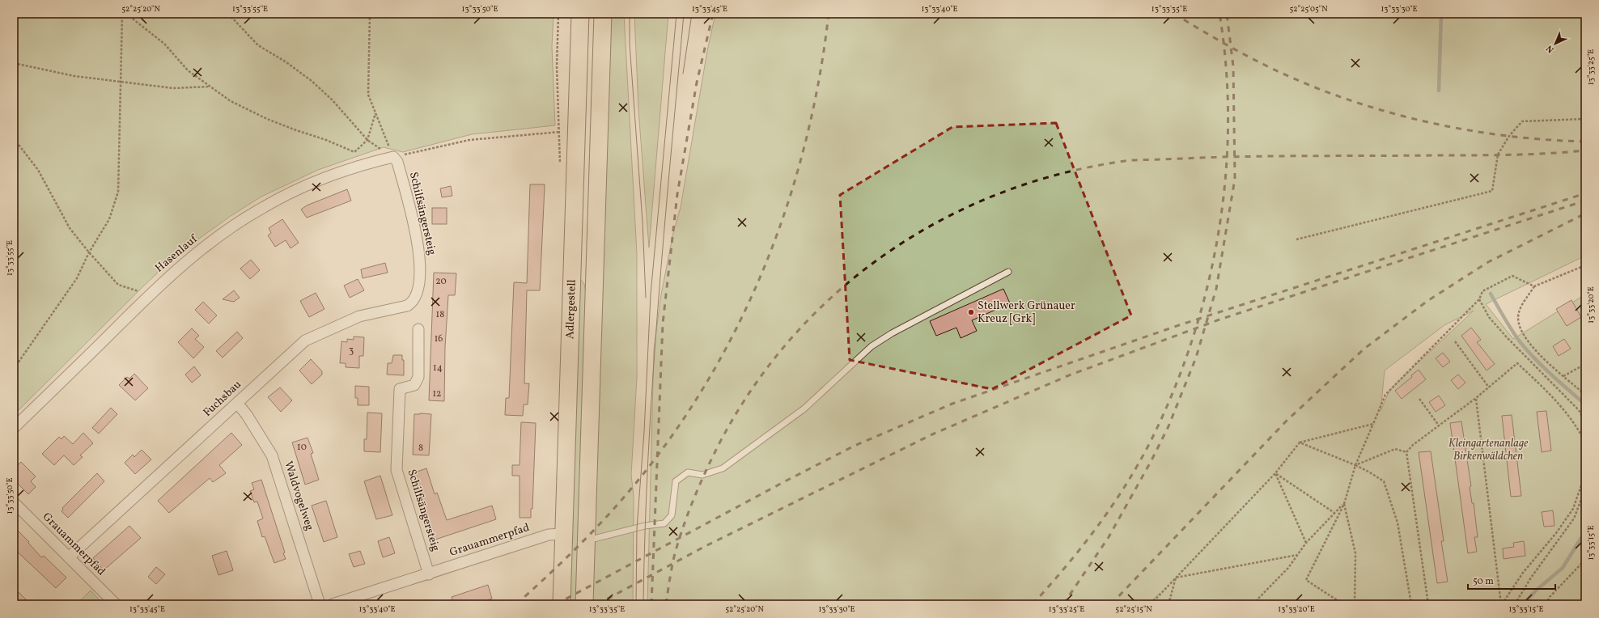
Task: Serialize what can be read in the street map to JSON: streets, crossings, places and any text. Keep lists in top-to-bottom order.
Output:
{
  "streets": {
    "main road": ["Adlergestell"],
    "street": [
      "Schilfsängersteig",
      "Hasenlauf",
      "Fuchsbau",
      "Waldvogelweg",
      "Grauammerpfad"
    ]
  },
  "crossings": [
    ["Schilfsängersteig", "Hasenlauf"],
    ["Schilfsängersteig", "Fuchsbau"],
    ["Schilfsängersteig", "Grauammerpfad"],
    ["Adlergestell", "Grauammerpfad"],
    ["Fuchsbau", "Waldvogelweg"],
    ["Fuchsbau", "Grauammerpfad"]
  ],
  "parks": ["Kleingartenanlage Birkenwäldchen"],
  "places": ["Stellwerk Grünauer Kreuz [Grk]"],
  "house_numbers": [
    "20",
    "18",
    "16",
    "3",
    "14",
    "12",
    "10",
    "8"
  ],
  "scale_bar": "50 m",
  "north": "bottom left",
  "coordinates": [
    "52°25'20\"N",
    "13°33'55\"E",
    "13°33'50\"E",
    "13°33'45\"E",
    "13°33'40\"E",
    "13°33'35\"E",
    "52°25'05\"N",
    "13°33'30\"E",
    "13°33'25\"E",
    "13°33'20\"E",
    "13°33'15\"E",
    "52°25'15\"N"
  ]
}
